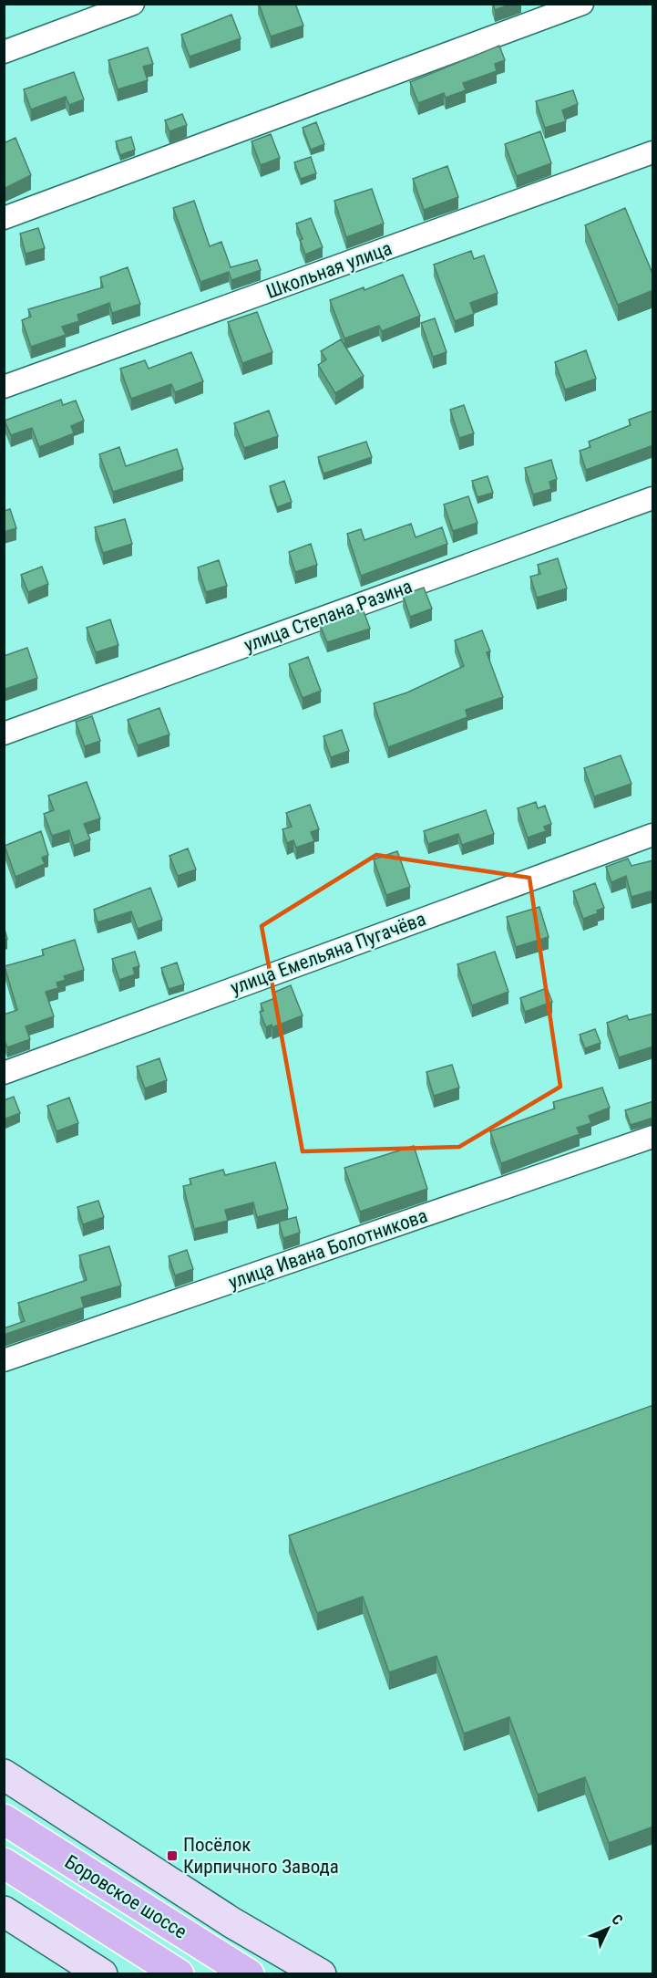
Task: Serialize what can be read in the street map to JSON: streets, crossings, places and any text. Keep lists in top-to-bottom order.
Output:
{
  "streets": {
    "main road": ["Боровское шоссе"],
    "street": [
      "Школьная улица",
      "улица Степана Разина",
      "улица Емельяна Пугачёва",
      "улица Ивана Болотникова"
    ]
  },
  "places": {
    "transit": ["Посёлок Кирпичного Завода"]
  },
  "north": "top right"
}
